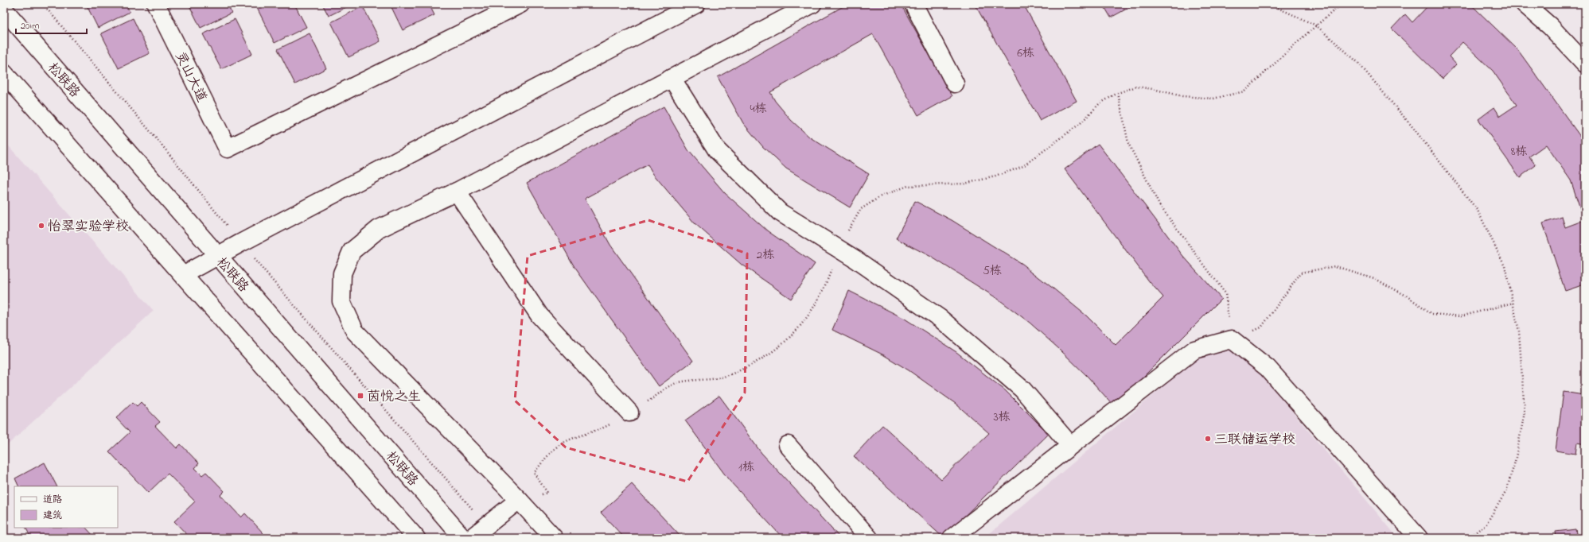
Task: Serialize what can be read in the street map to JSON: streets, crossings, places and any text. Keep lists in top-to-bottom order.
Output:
{
  "streets": {
    "street": ["灵山大道", "松联路"]
  },
  "places": {
    "other": ["怡翠实验学校", "三联储运学校"],
    "transit": ["茵悦之生"]
  },
  "house_numbers": [
    "6栋",
    "4栋",
    "8栋",
    "2栋",
    "5栋",
    "3栋",
    "1栋"
  ],
  "legend": ["道路", "建筑"],
  "scale_bar": "20 m"
}
